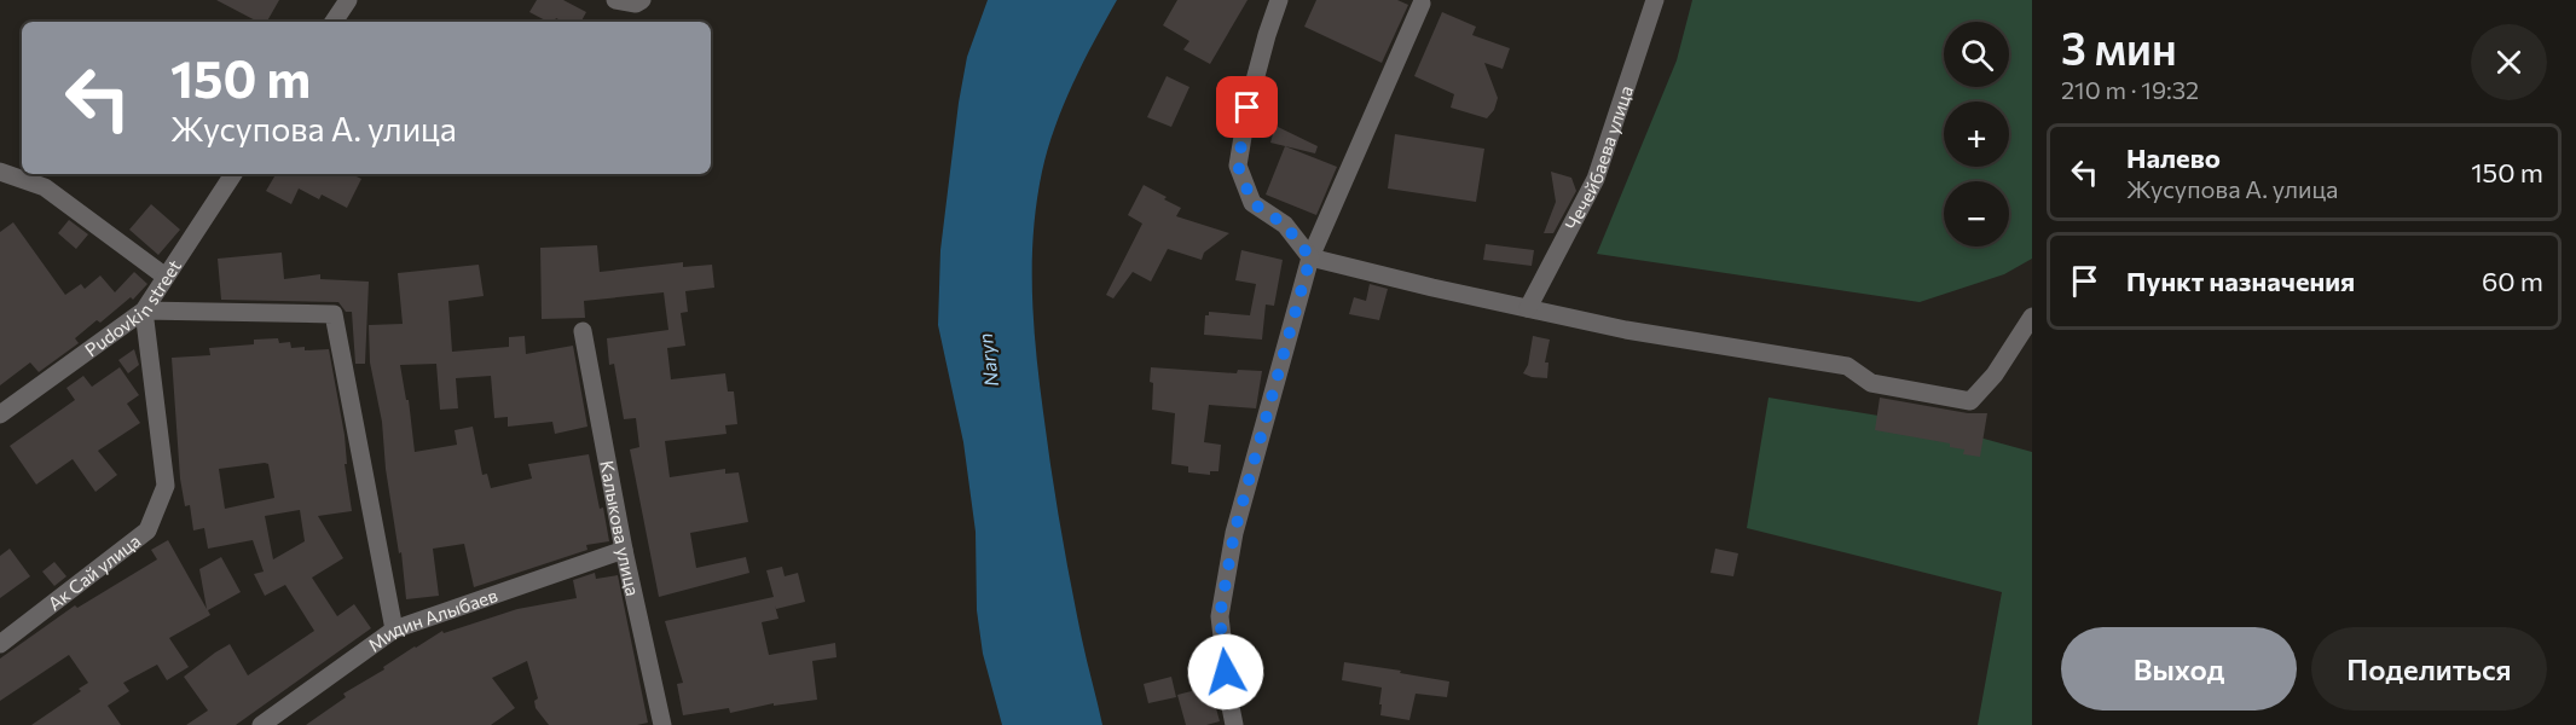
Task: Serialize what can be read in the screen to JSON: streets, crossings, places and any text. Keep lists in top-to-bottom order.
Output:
{
  "streets": {
    "street": [
      "Чечейбаева улица",
      "Pudovkin street",
      "Калыкова улица",
      "Ак Сай улица",
      "Мидин Алыбаев"
    ]
  },
  "crossings": [
    ["Pudovkin street", "Ак Сай улица"],
    ["Калыкова улица", "Мидин Алыбаев"]
  ],
  "water": ["Naryn"],
  "page": {
    "heading": ["3 мин", "210 m · 19:32"],
    "map_buttons": ["+", "−"],
    "turn": ["150 m", "Жусупова А. улица"],
    "list": [
      {
        "name": "Налево",
        "note": "Жусупова А. улица",
        "value": "150 m"
      },
      {
        "name": "Пункт назначения",
        "value": "60 m"
      }
    ],
    "buttons": ["Выход", "Поделиться"]
  }
}
